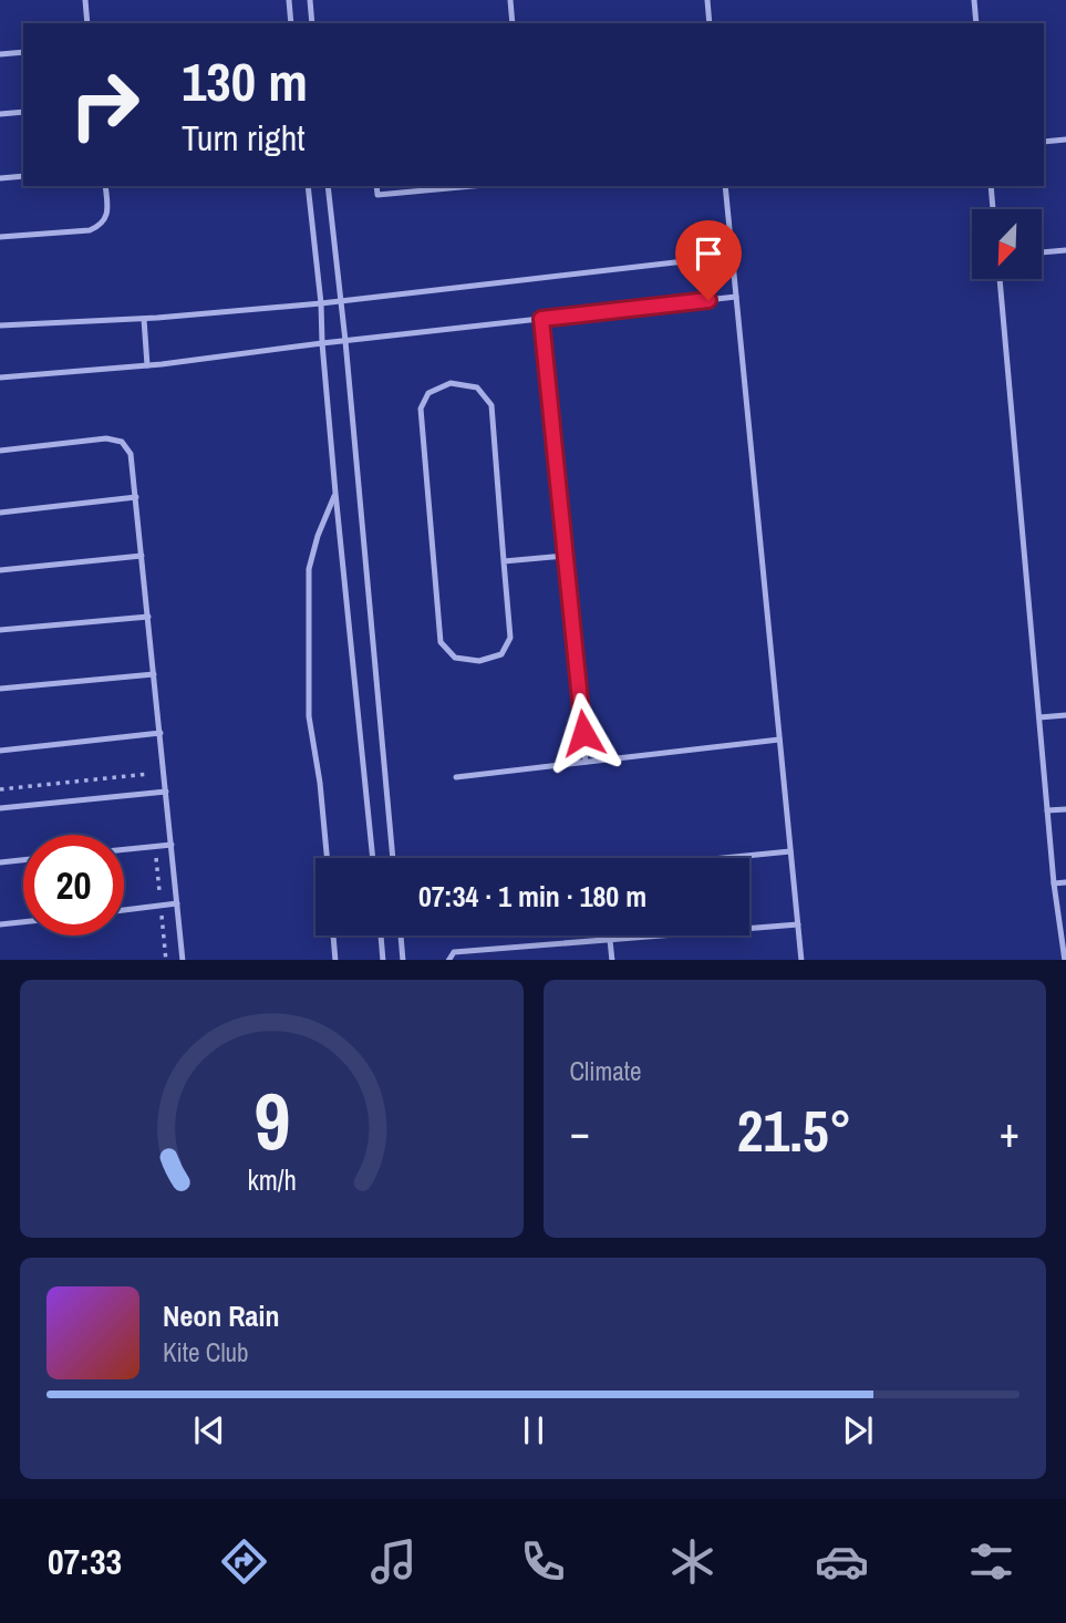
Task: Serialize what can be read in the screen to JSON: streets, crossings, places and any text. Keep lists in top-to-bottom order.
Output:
{
  "north": "bottom left",
  "page": {
    "turn": ["130 m", "Turn right"],
    "limit": "20",
    "trip": "07:34 · 1 min · 180 m",
    "tile": "Climate",
    "heat": ["−", "21.5°", "+"],
    "song": ["Neon Rain", "Kite Club"],
    "tabs": "07:33",
    "gauge": ["9", "km/h"]
  }
}
